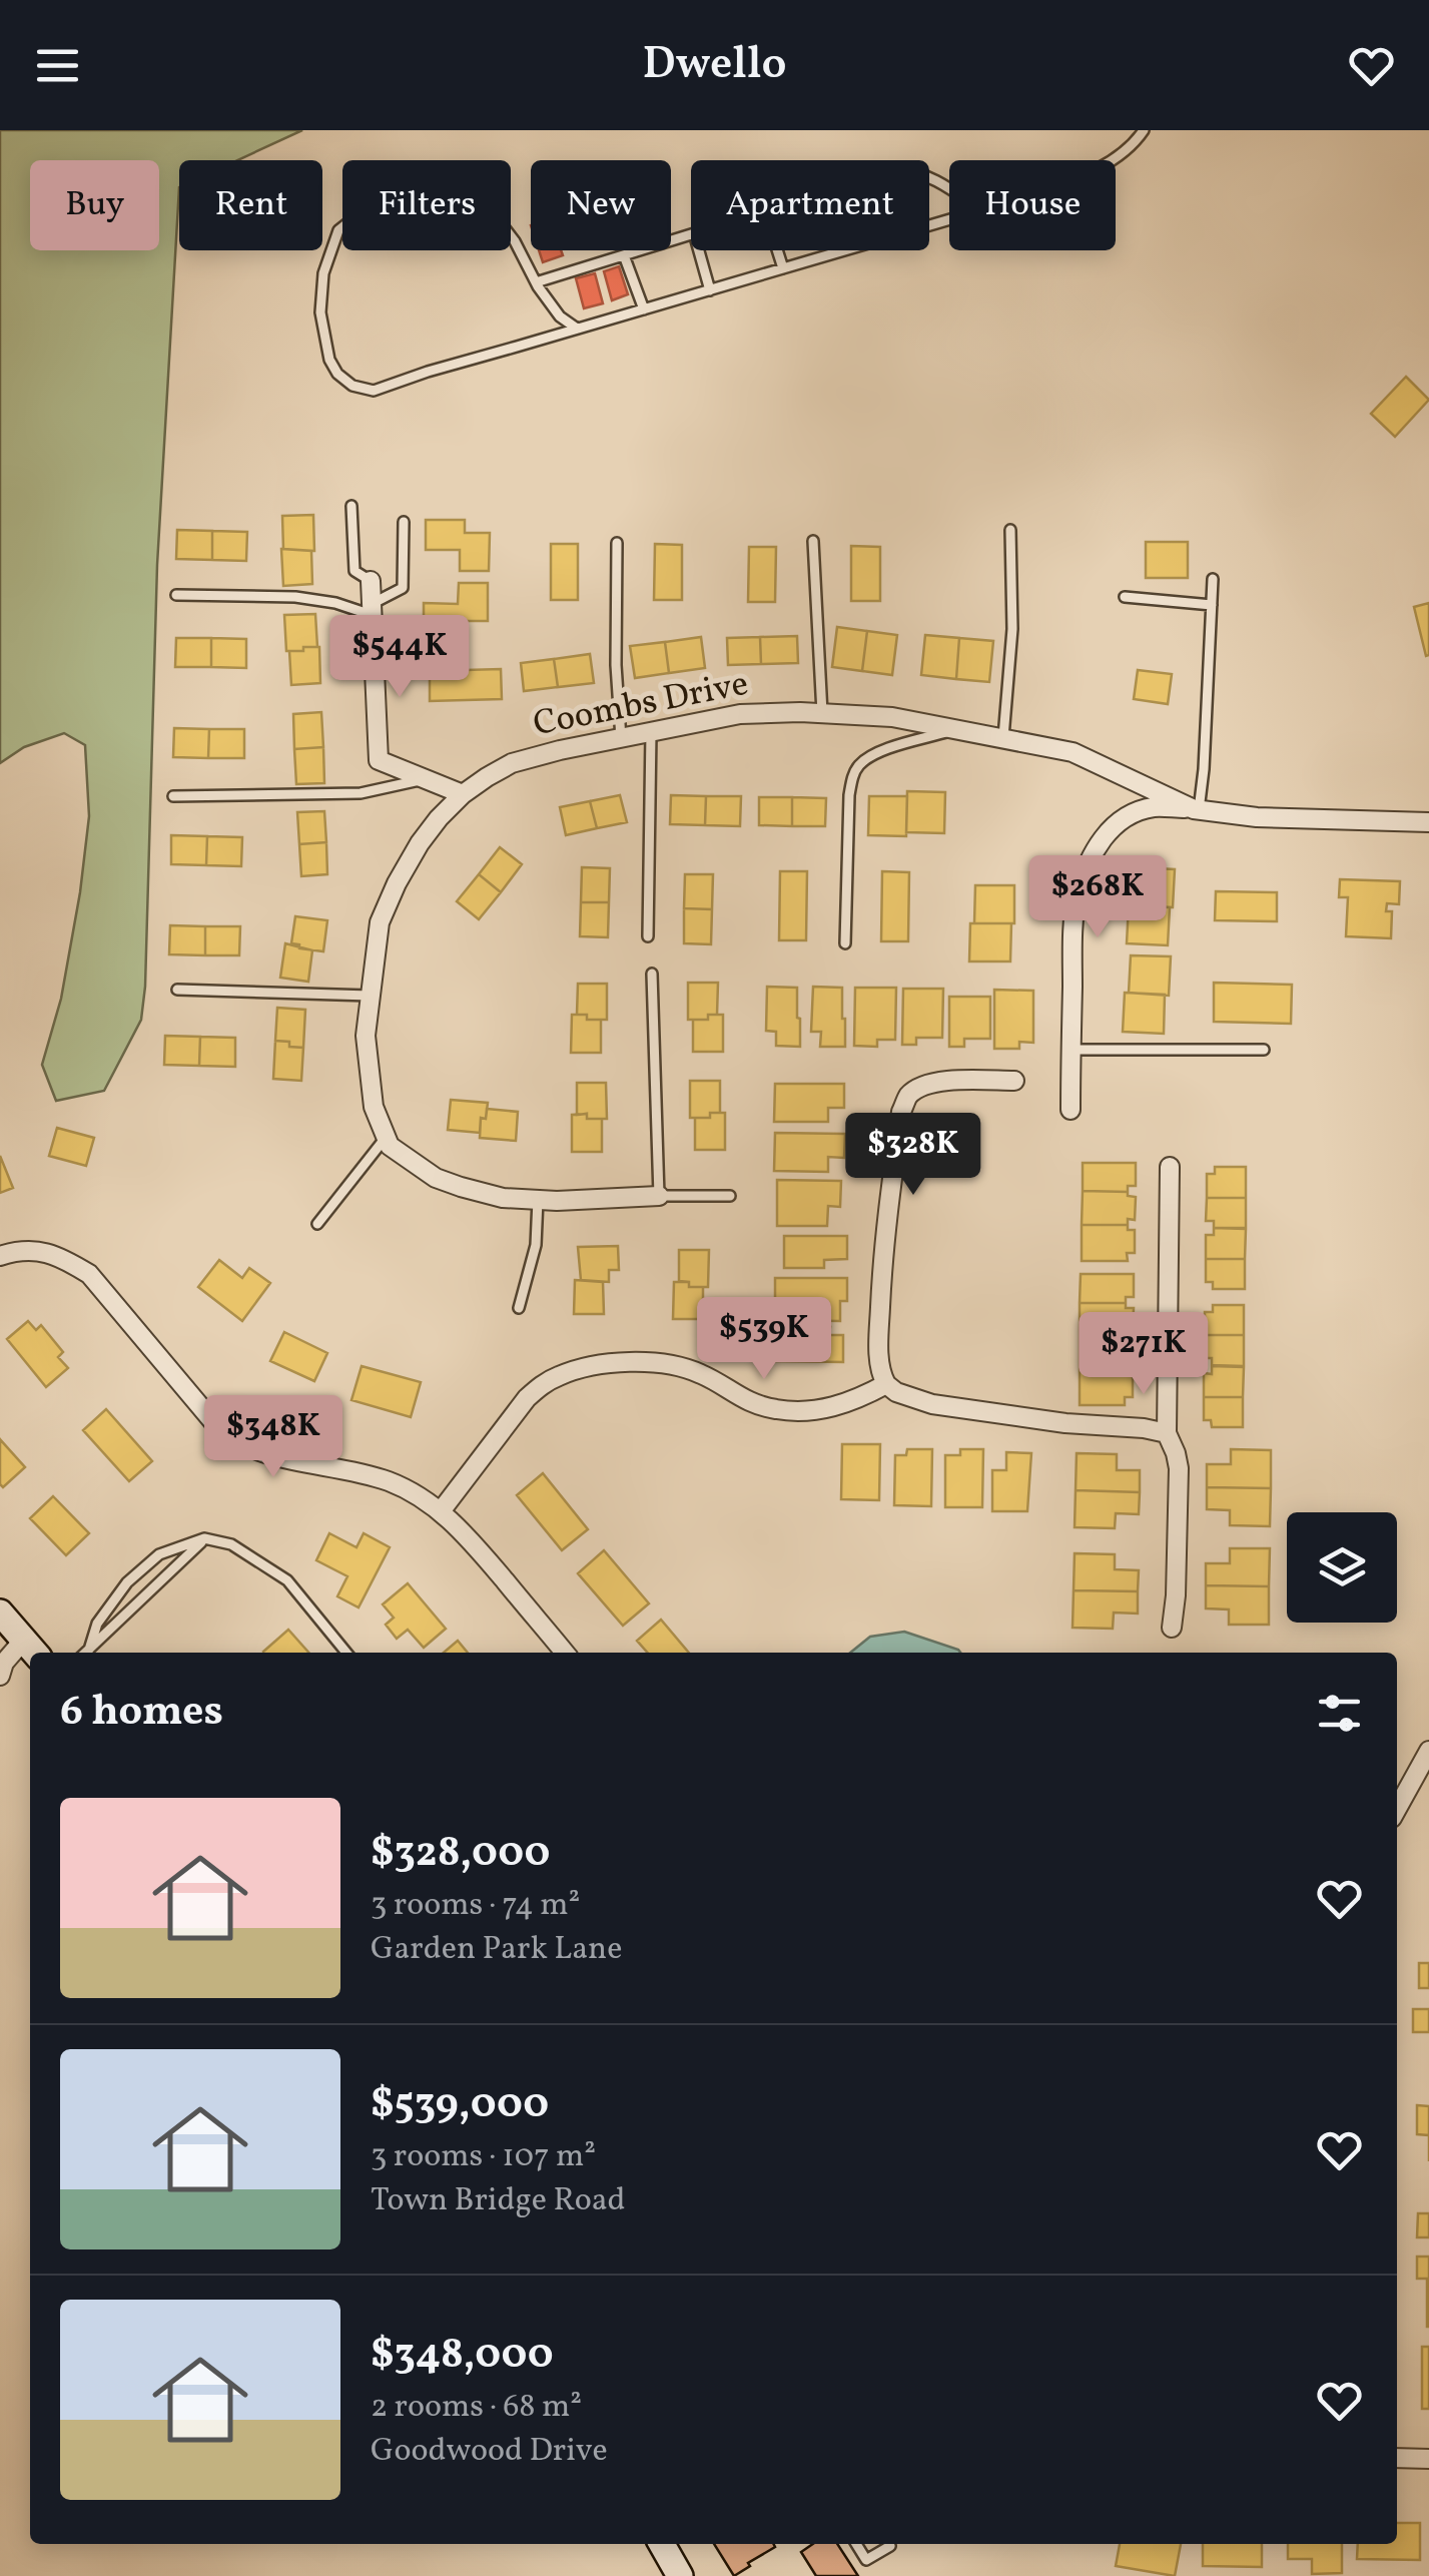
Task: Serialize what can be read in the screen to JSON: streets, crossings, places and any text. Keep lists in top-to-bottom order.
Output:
{
  "streets": {
    "street": ["Coombs Drive"]
  },
  "page": {
    "header": "Dwello",
    "chip": [
      "Buy",
      "Rent",
      "Filters",
      "New",
      "Apartment",
      "House"
    ],
    "price": [
      "$544K",
      "$268K",
      "$328K",
      "$539K",
      "$271K",
      "$348K"
    ],
    "heading": "6 homes",
    "list": [
      {
        "name": "$328,000",
        "note": "3 rooms · 74 m² · Garden Park Lane"
      },
      {
        "name": "$539,000",
        "note": "3 rooms · 107 m² · Town Bridge Road"
      },
      {
        "name": "$348,000",
        "note": "2 rooms · 68 m² · Goodwood Drive"
      }
    ]
  }
}
